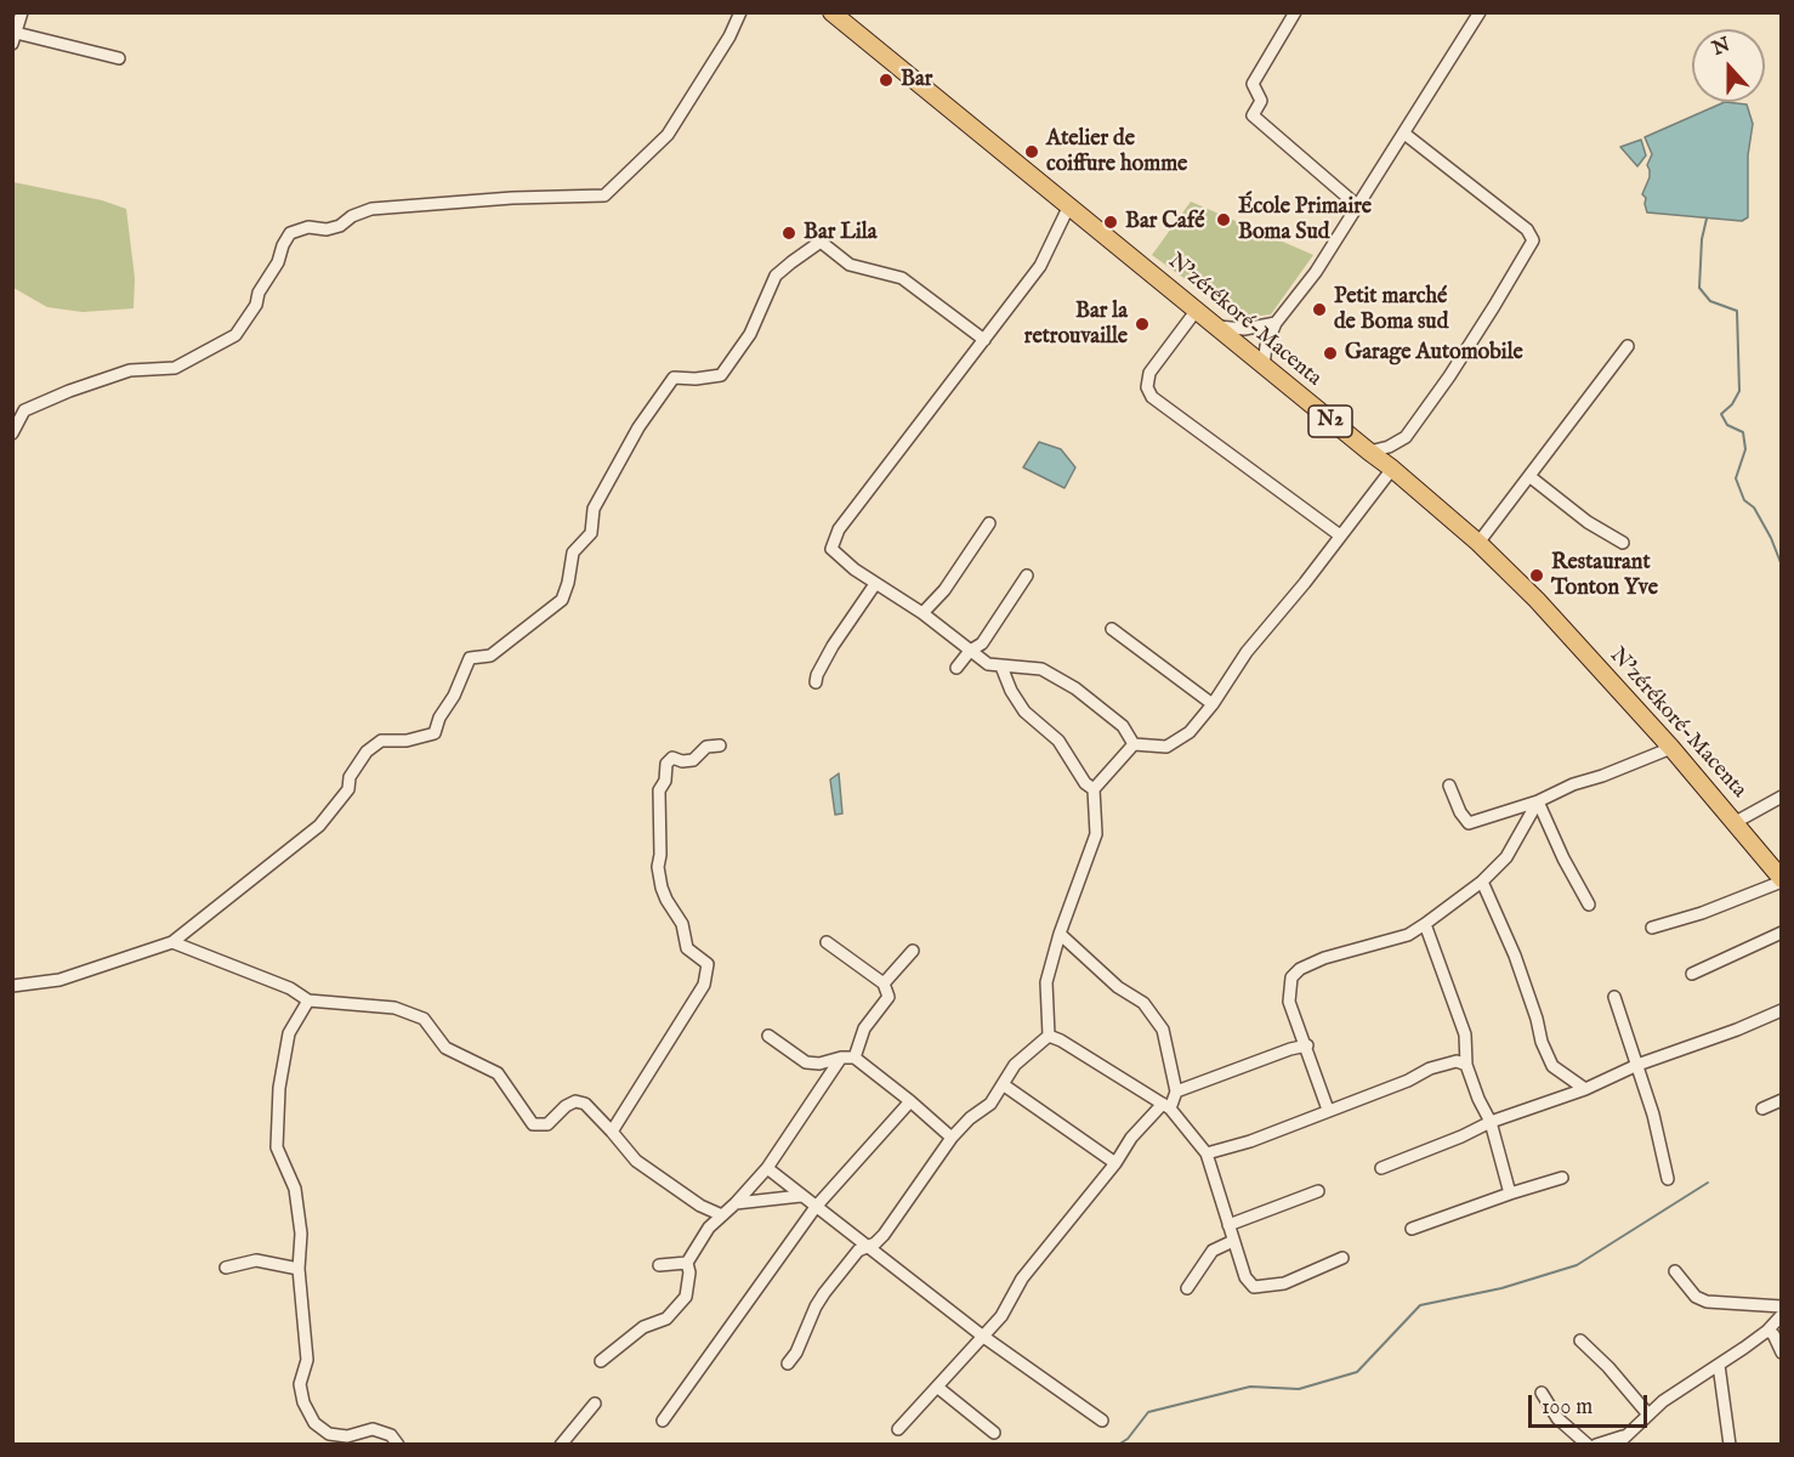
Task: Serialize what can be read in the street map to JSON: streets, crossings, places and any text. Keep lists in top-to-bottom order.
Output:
{
  "streets": {
    "highway": ["N'zérékoré-Macenta", "N2"]
  },
  "places": [
    "Bar",
    "Atelier de coiffure homme",
    "École Primaire Boma Sud",
    "Bar Café",
    "Bar Lila",
    "Petit marché de Boma sud",
    "Bar la retrouvaille",
    "Garage Automobile",
    "Restaurant Tonton Yve"
  ],
  "scale_bar": "100 m",
  "north": "top"
}
